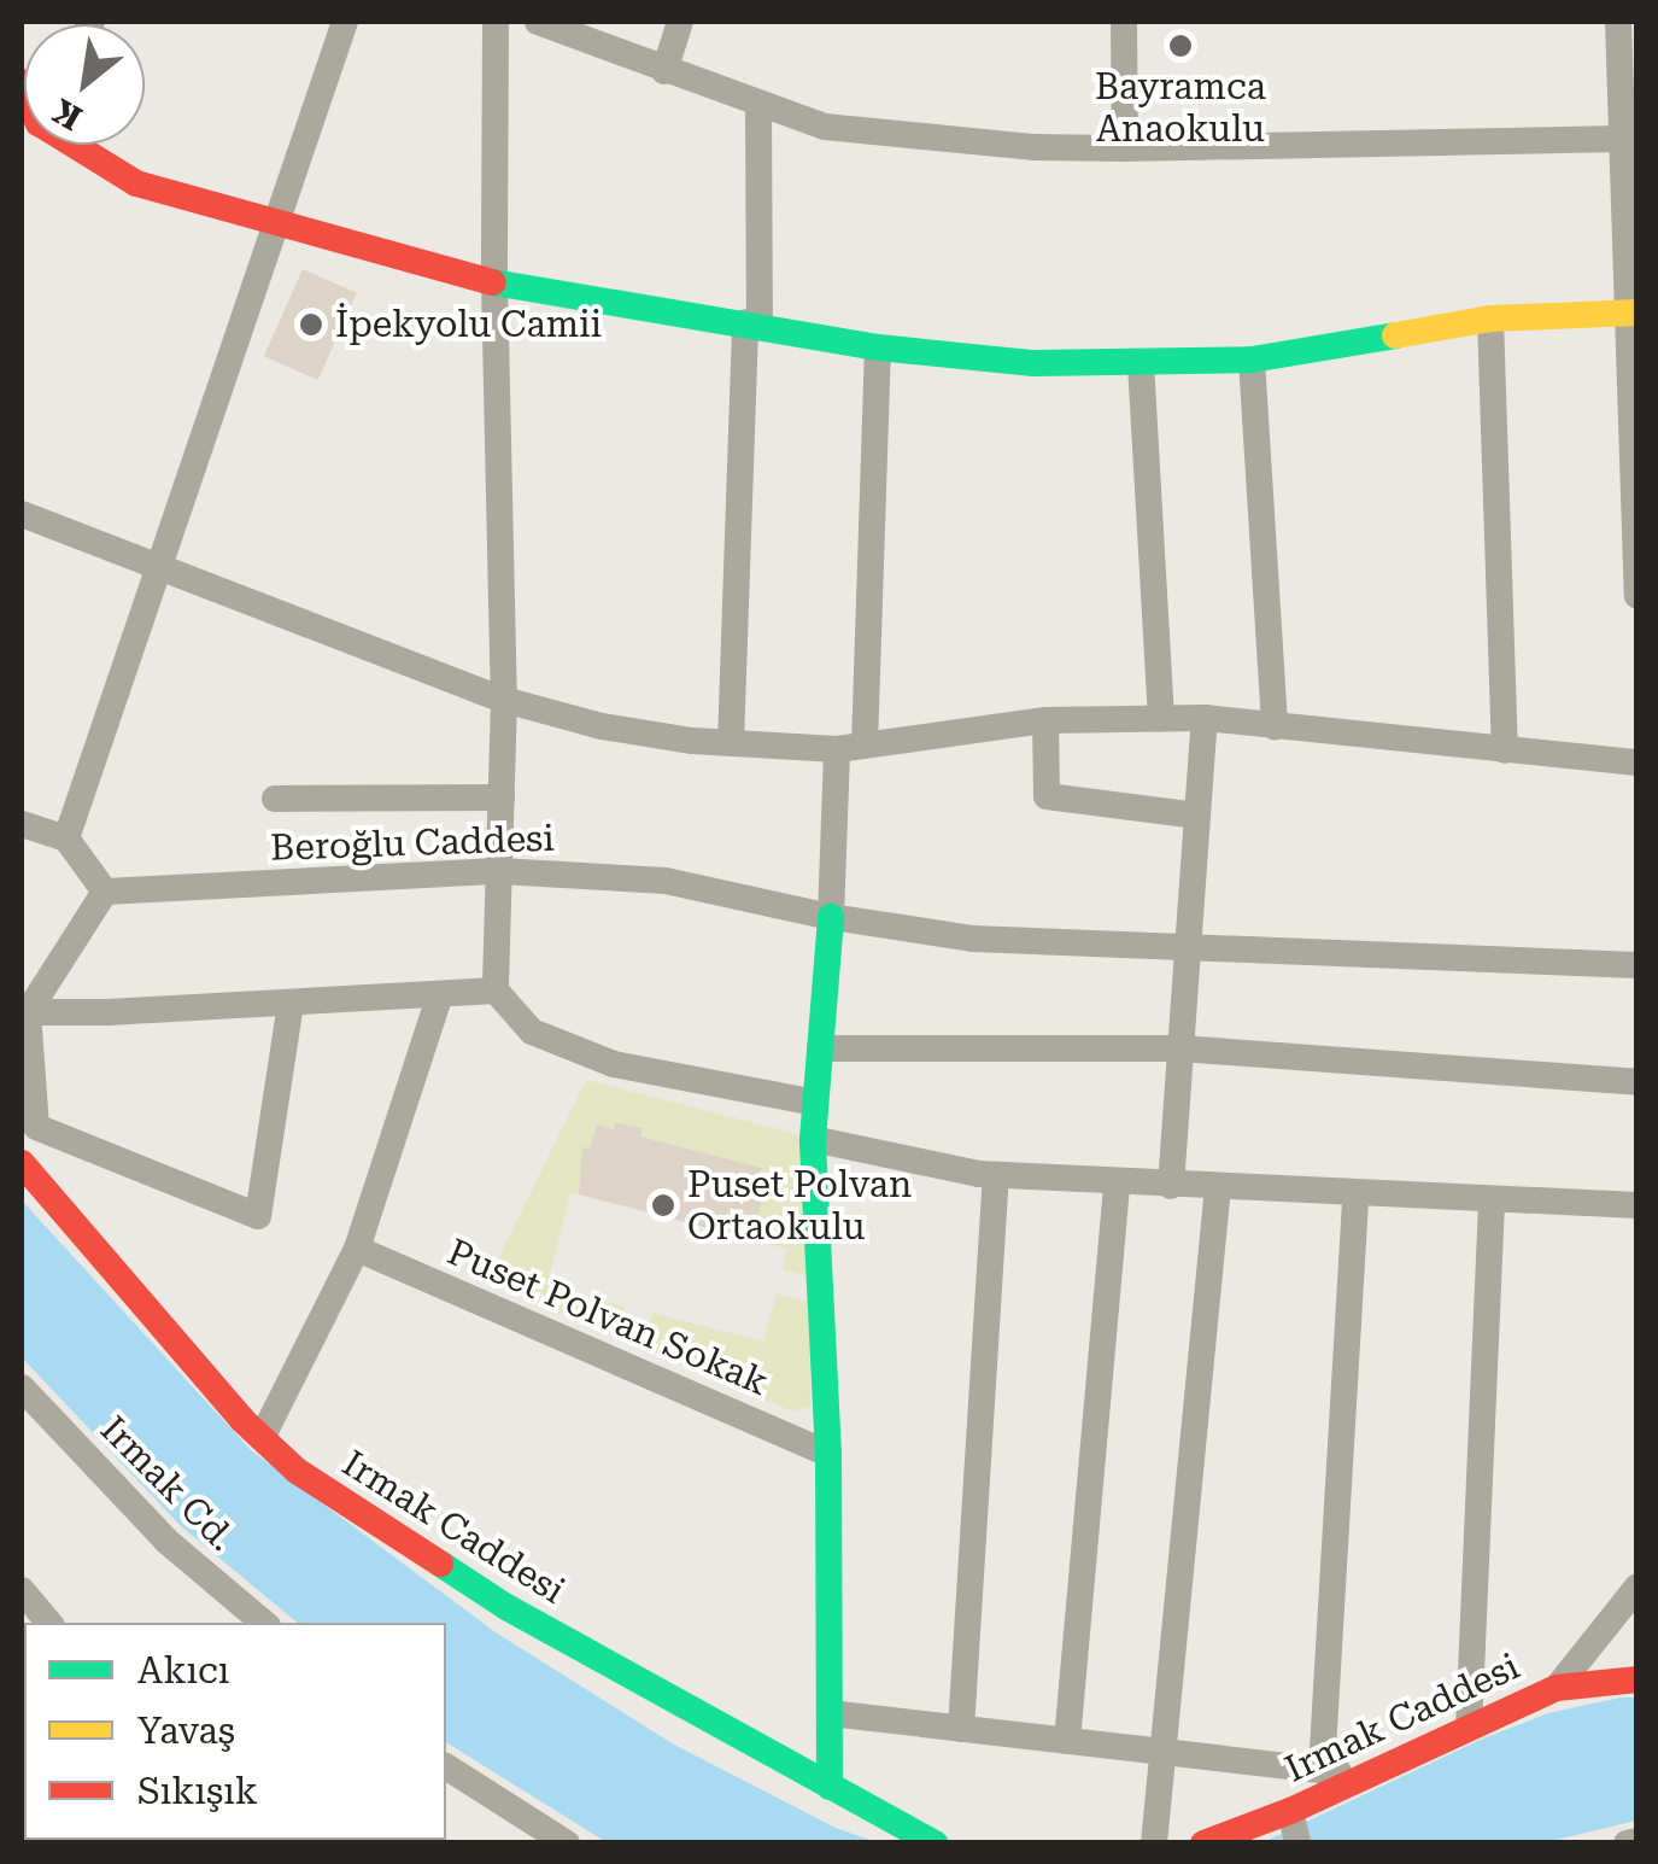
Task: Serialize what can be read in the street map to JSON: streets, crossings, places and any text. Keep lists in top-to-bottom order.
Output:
{
  "streets": {
    "street": [
      "Beroğlu Caddesi",
      "Puset Polvan Sokak",
      "Irmak Cd.",
      "Irmak Caddesi"
    ]
  },
  "places": ["Bayramca Anaokulu", "İpekyolu Camii", "Puset Polvan Ortaokulu"],
  "legend": ["Akıcı", "Yavaş", "Sıkışık"],
  "north": "bottom left"
}
